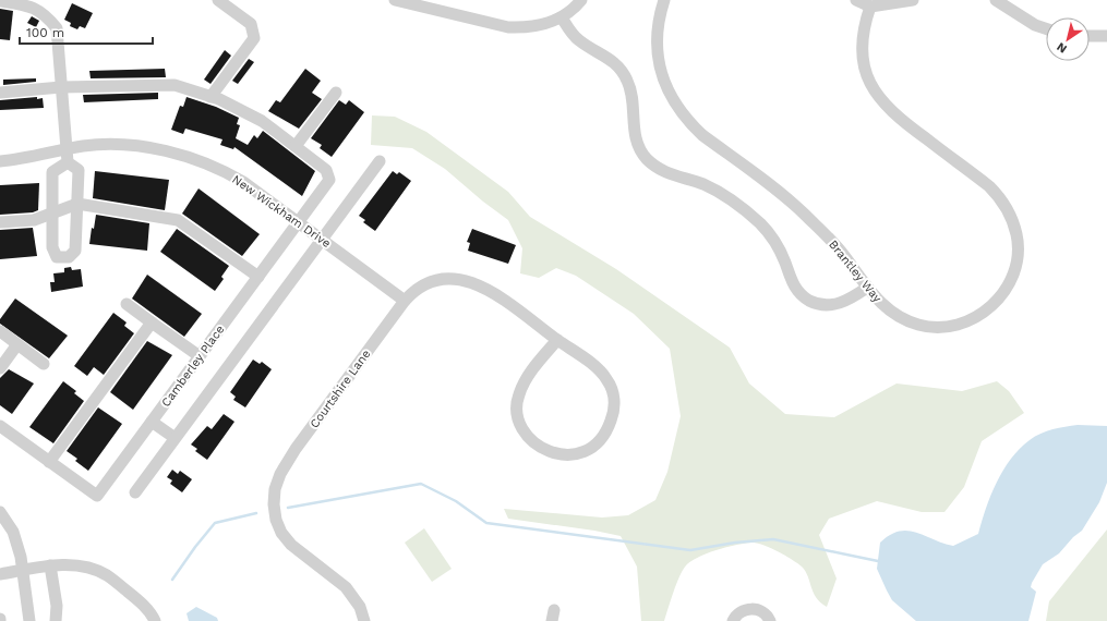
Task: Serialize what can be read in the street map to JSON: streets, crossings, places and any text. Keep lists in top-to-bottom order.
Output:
{
  "streets": {
    "street": [
      "New Wickham Drive",
      "Brantley Way",
      "Camberley Place",
      "Courtshire Lane"
    ]
  },
  "crossings": [
    ["New Wickham Drive", "Camberley Place"],
    ["New Wickham Drive", "Courtshire Lane"]
  ],
  "scale_bar": "100 m",
  "north": "bottom left"
}
